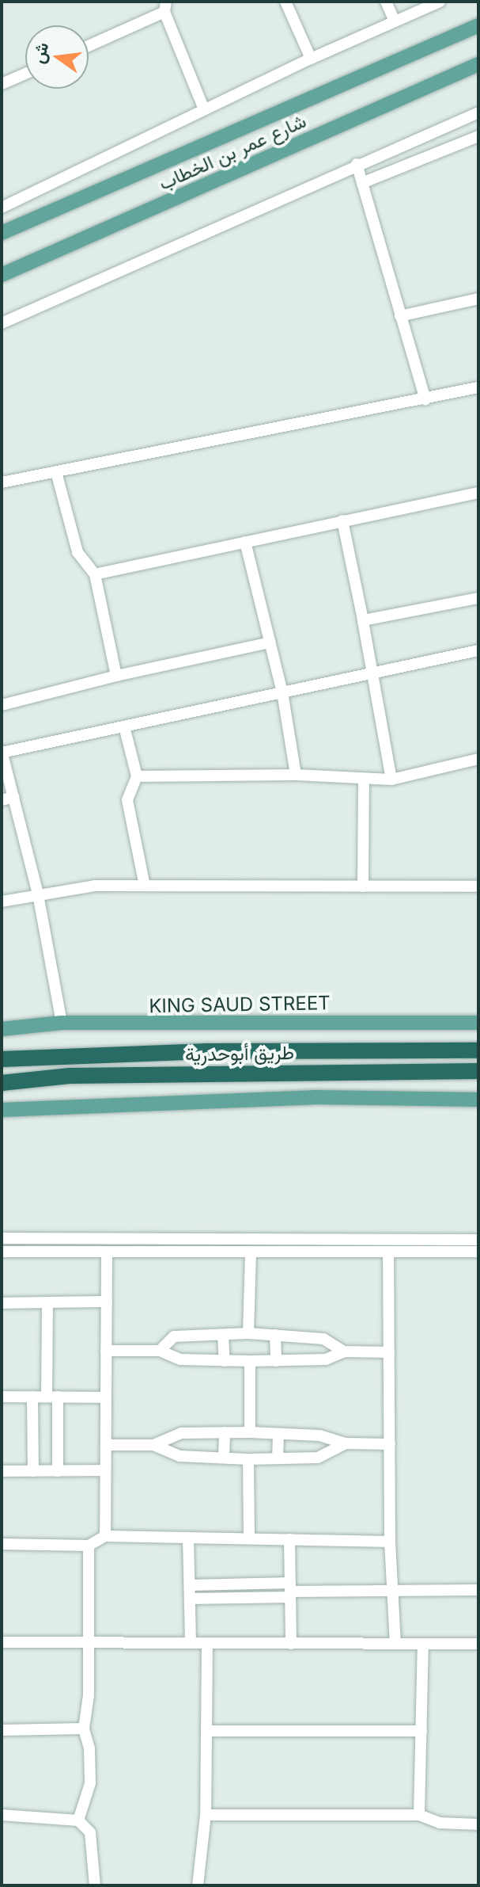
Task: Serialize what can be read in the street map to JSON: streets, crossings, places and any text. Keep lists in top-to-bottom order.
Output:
{
  "streets": {
    "highway": ["طريق أبوحدرية"],
    "main road": ["شارع عمر بن الخطاب", "KING SAUD STREET"]
  },
  "north": "left"
}
